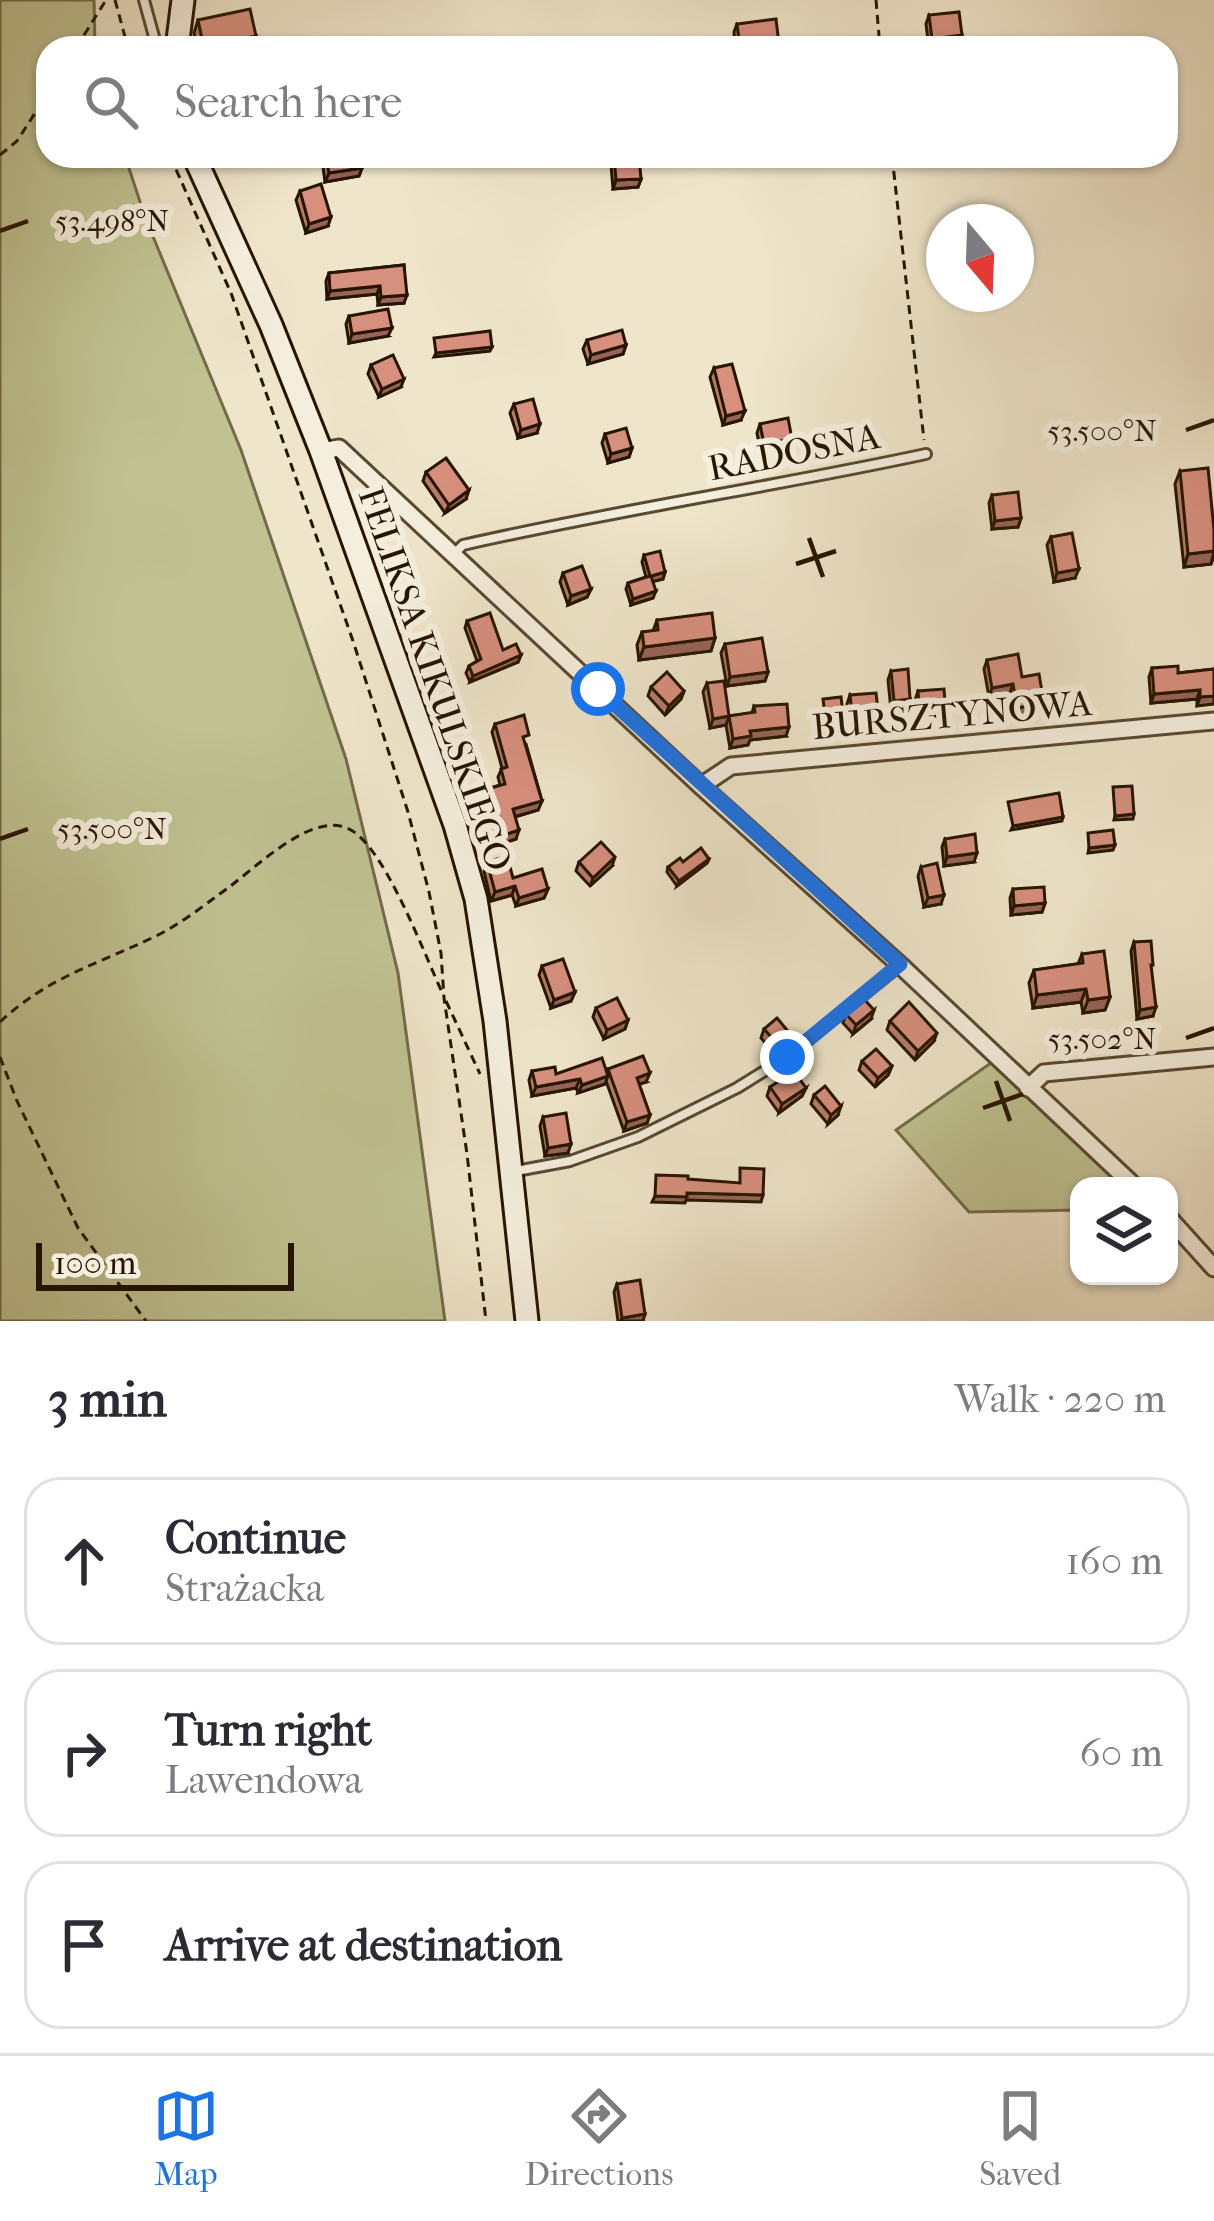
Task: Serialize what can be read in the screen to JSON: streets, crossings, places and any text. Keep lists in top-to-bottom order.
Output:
{
  "streets": {
    "main road": ["FELIKSA KIKULSKIEGO"],
    "street": ["BURSZTYNOWA"],
    "lane": ["RADOSNA"]
  },
  "scale_bar": "100 m",
  "north": "bottom",
  "page": {
    "search": "Search here",
    "scale": "100 m",
    "heading": ["3 min", "Walk · 220 m"],
    "list": [
      ["Continue", "Strażacka", "160 m"],
      ["Turn right", "Lawendowa", "60 m"],
      "Arrive at destination"
    ],
    "nav": ["Map", "Directions", "Saved"]
  },
  "coordinates": ["53.498°N", "53.500°N", "53.502°N"]
}
